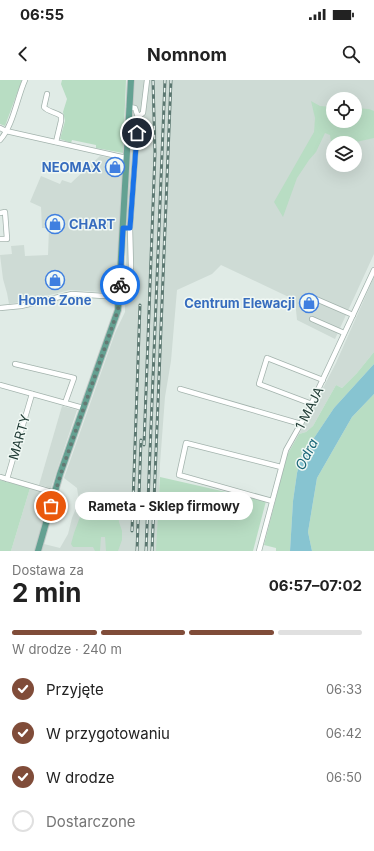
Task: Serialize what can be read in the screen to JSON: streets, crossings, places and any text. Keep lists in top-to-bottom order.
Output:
{
  "streets": {
    "street": ["1 MAJA", "MARTY"]
  },
  "water": ["Odra"],
  "places": {
    "shop": [
      "NEOMAX",
      "CHART",
      "Home Zone",
      "Centrum Elewacji"
    ],
    "other": ["Rameta - Sklep firmowy"]
  },
  "page": {
    "status": "06:55",
    "header": "Nomnom",
    "bubble": "Rameta - Sklep firmowy",
    "heading": ["2 min", "Dostawa za", "06:57–07:02"],
    "bar": "W drodze · 240 m",
    "list": [
      ["Przyjęte", "06:33"],
      ["W przygotowaniu", "06:42"],
      ["W drodze", "06:50"],
      "Dostarczone"
    ]
  }
}
